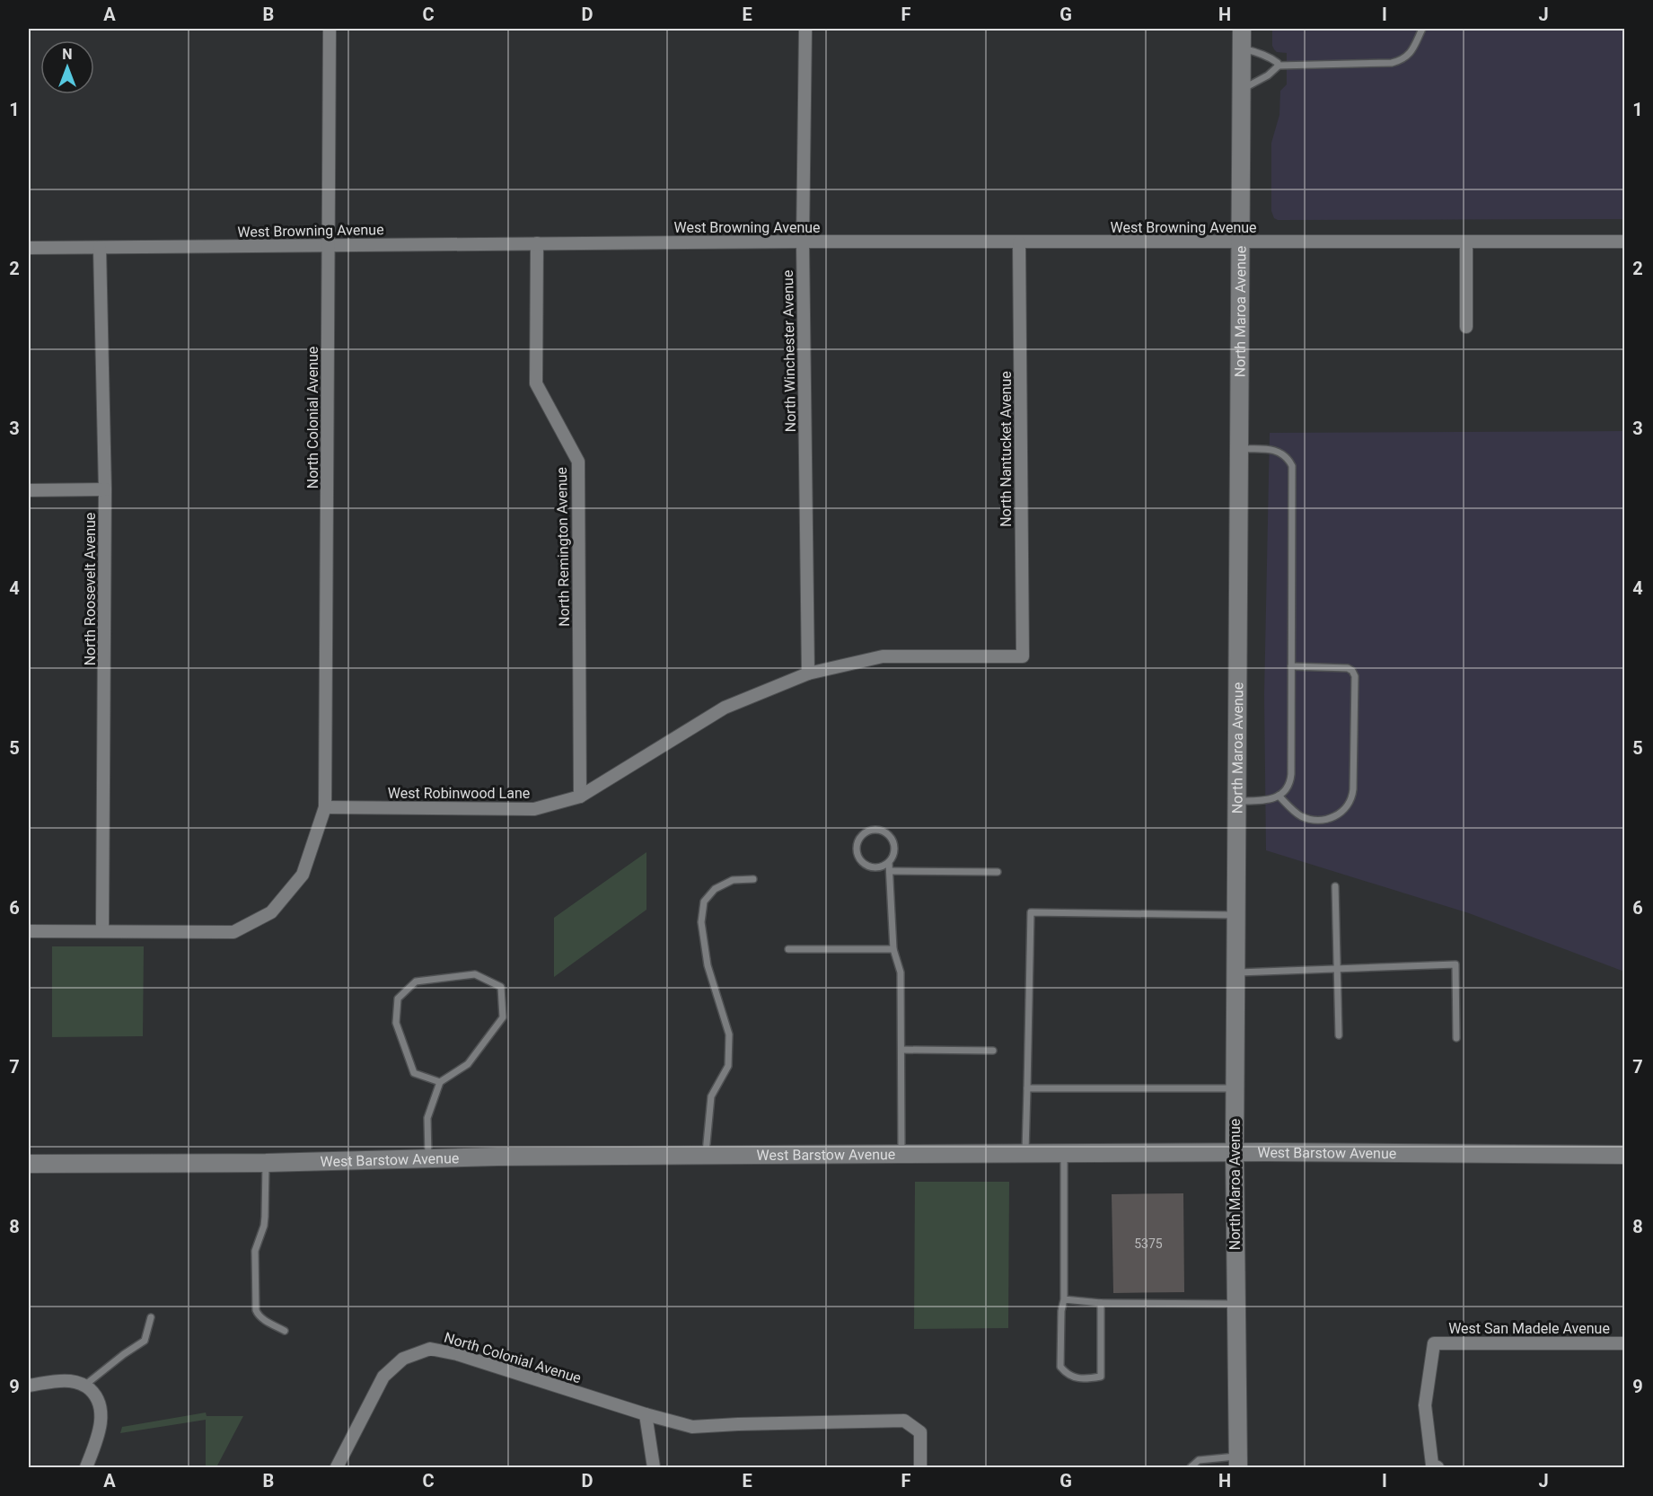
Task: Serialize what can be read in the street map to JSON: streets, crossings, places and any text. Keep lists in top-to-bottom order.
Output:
{
  "streets": {
    "street": [
      "West Browning Avenue",
      "North Maroa Avenue",
      "North Winchester Avenue",
      "North Colonial Avenue",
      "North Nantucket Avenue",
      "North Remington Avenue",
      "North Roosevelt Avenue",
      "West Robinwood Lane",
      "West Barstow Avenue",
      "West San Madele Avenue"
    ]
  },
  "crossings": [
    ["West Browning Avenue", "North Maroa Avenue"],
    ["West Browning Avenue", "North Winchester Avenue"],
    ["West Browning Avenue", "North Colonial Avenue"],
    ["West Browning Avenue", "North Nantucket Avenue"],
    ["West Browning Avenue", "North Remington Avenue"],
    ["West Browning Avenue", "North Roosevelt Avenue"],
    ["North Maroa Avenue", "West Barstow Avenue"],
    ["North Winchester Avenue", "West Robinwood Lane"],
    ["North Colonial Avenue", "West Robinwood Lane"],
    ["North Nantucket Avenue", "West Robinwood Lane"],
    ["North Remington Avenue", "West Robinwood Lane"]
  ],
  "house_numbers": ["5375"],
  "north": "top",
  "grid": {
    "columns": [
      "A",
      "B",
      "C",
      "D",
      "E",
      "F",
      "G",
      "H",
      "I",
      "J"
    ],
    "rows": [
      "1",
      "2",
      "3",
      "4",
      "5",
      "6",
      "7",
      "8",
      "9"
    ]
  }
}
